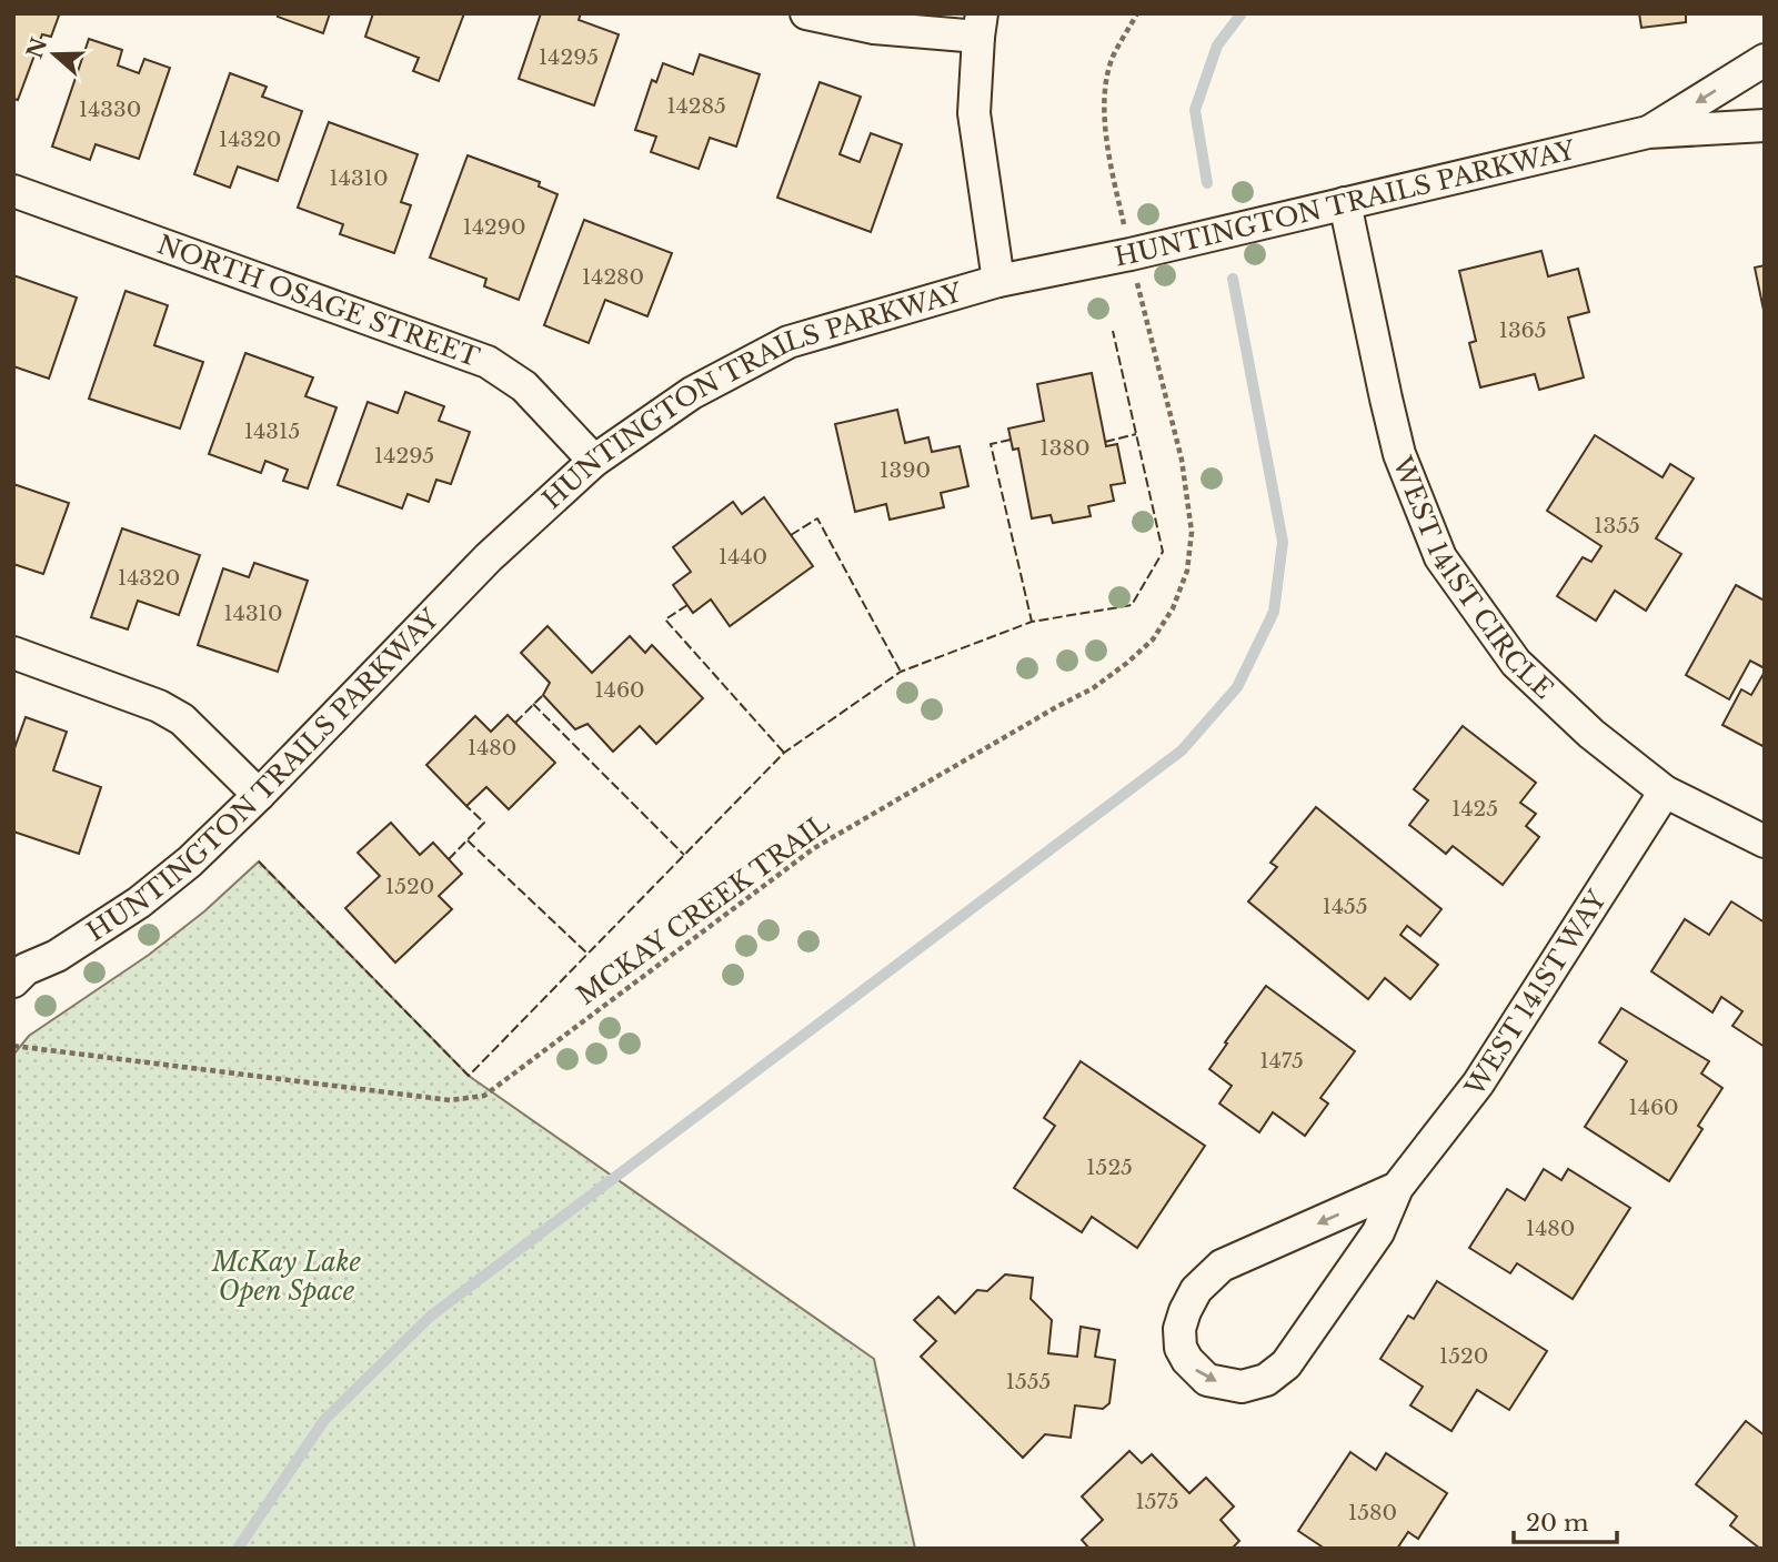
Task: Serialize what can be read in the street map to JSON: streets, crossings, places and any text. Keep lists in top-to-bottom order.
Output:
{
  "streets": {
    "street": [
      "HUNTINGTON TRAILS PARKWAY",
      "NORTH OSAGE STREET",
      "WEST 141ST CIRCLE",
      "WEST 141ST WAY"
    ],
    "path": ["MCKAY CREEK TRAIL"]
  },
  "crossings": [
    ["HUNTINGTON TRAILS PARKWAY", "NORTH OSAGE STREET"],
    ["HUNTINGTON TRAILS PARKWAY", "WEST 141ST CIRCLE"],
    ["WEST 141ST CIRCLE", "WEST 141ST WAY"]
  ],
  "parks": ["McKay Lake Open Space"],
  "house_numbers": [
    "14295",
    "14285",
    "14330",
    "14320",
    "14310",
    "14290",
    "14280",
    "1365",
    "14315",
    "1380",
    "14295",
    "1390",
    "1355",
    "1440",
    "14320",
    "14310",
    "1460",
    "1480",
    "1425",
    "1520",
    "1455",
    "1475",
    "1460",
    "1525",
    "1480",
    "1520",
    "1555",
    "1575",
    "1580"
  ],
  "scale_bar": "20 m",
  "north": "left"
}
